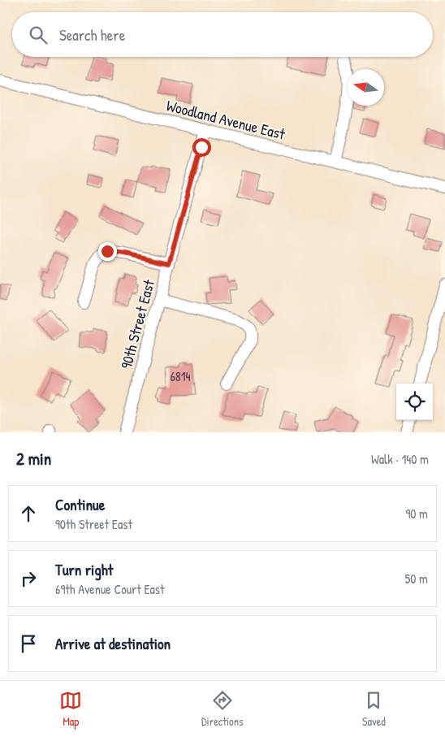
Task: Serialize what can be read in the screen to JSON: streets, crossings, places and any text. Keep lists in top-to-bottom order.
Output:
{
  "streets": {
    "street": ["Woodland Avenue East", "90th Street East"]
  },
  "crossings": [
    ["Woodland Avenue East", "90th Street East"]
  ],
  "house_numbers": ["6814"],
  "north": "left",
  "page": {
    "search": "Search here",
    "heading": ["2 min", "Walk · 140 m"],
    "list": [
      ["Continue", "90th Street East", "90 m"],
      ["Turn right", "69th Avenue Court East", "50 m"],
      "Arrive at destination"
    ],
    "nav": ["Map", "Directions", "Saved"]
  }
}
